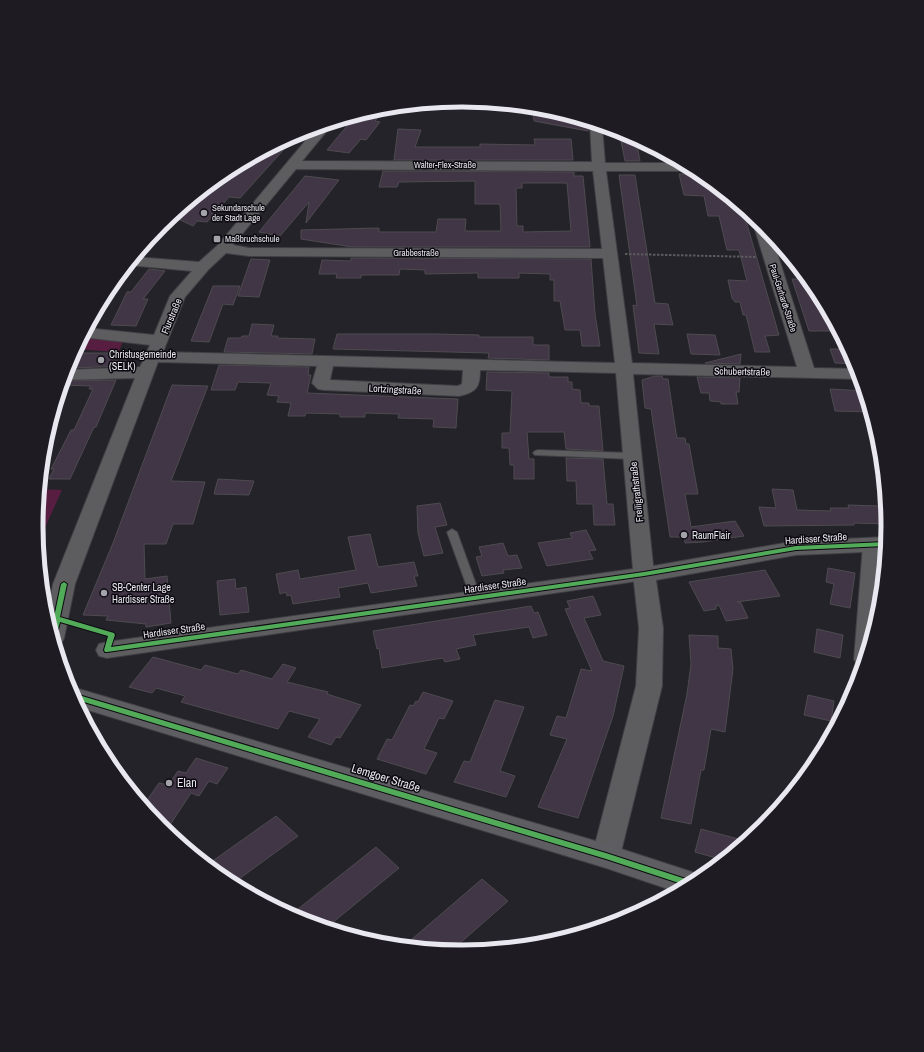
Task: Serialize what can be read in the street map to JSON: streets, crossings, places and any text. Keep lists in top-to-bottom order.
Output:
{
  "streets": {
    "main road": ["Lemgoer Straße"],
    "street": [
      "Walter-Flex-Straße",
      "Grabbestraße",
      "Paul-Gerhardt-Straße",
      "Flurstraße",
      "Schubertstraße",
      "Lortzingstraße",
      "Freiligrathstraße",
      "Hardisser Straße"
    ]
  },
  "crossings": [
    ["Walter-Flex-Straße", "Flurstraße"],
    ["Walter-Flex-Straße", "Freiligrathstraße"],
    ["Grabbestraße", "Flurstraße"],
    ["Grabbestraße", "Freiligrathstraße"],
    ["Paul-Gerhardt-Straße", "Schubertstraße"],
    ["Schubertstraße", "Freiligrathstraße"],
    ["Freiligrathstraße", "Hardisser Straße"],
    ["Freiligrathstraße", "Lemgoer Straße"]
  ],
  "places": {
    "other": [
      "Sekundarschule der Stadt Lage",
      "Christusgemeinde (SELK)",
      "RaumFlair",
      "SB-Center Lage Hardisser Straße",
      "Elan"
    ],
    "transit": ["Maßbruchschule"]
  }
}
